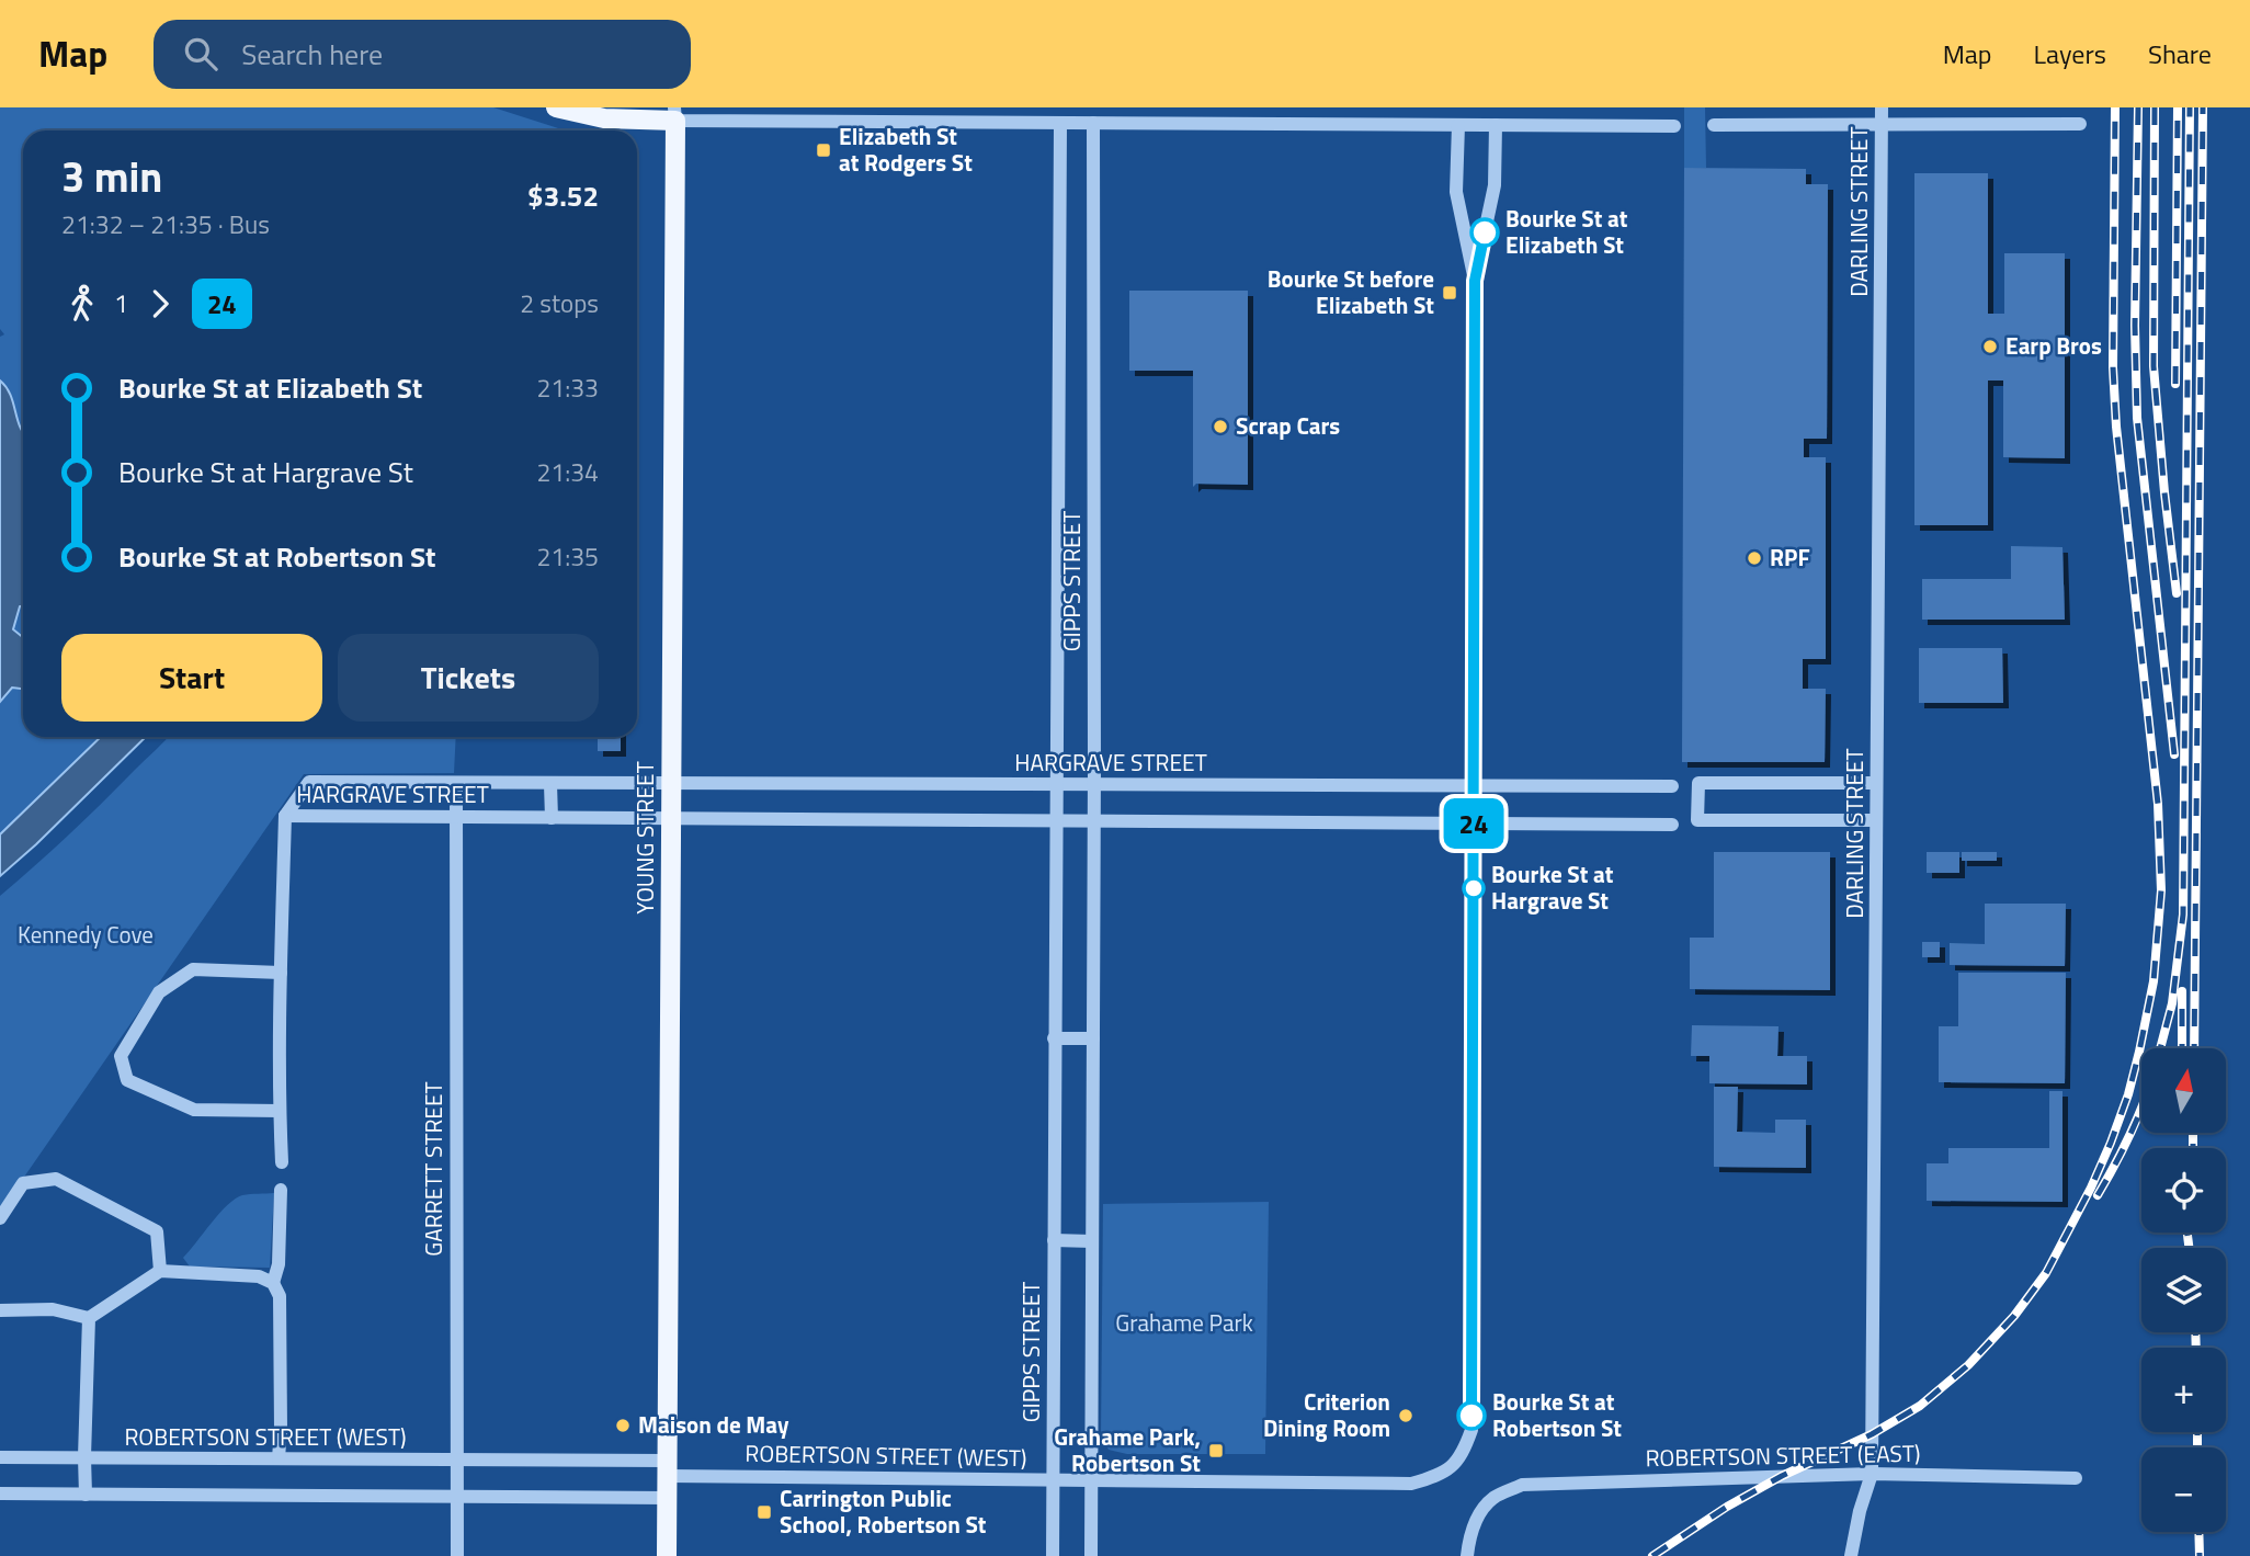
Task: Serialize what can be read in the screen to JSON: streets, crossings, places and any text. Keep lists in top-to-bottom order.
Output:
{
  "streets": {
    "main road": ["YOUNG STREET"],
    "street": [
      "DARLING STREET",
      "GIPPS STREET",
      "HARGRAVE STREET",
      "GARRETT STREET",
      "ROBERTSON STREET (WEST)",
      "ROBERTSON STREET (EAST)"
    ]
  },
  "crossings": [
    ["DARLING STREET", "ROBERTSON STREET (EAST)"],
    ["GIPPS STREET", "HARGRAVE STREET"],
    ["GIPPS STREET", "ROBERTSON STREET (WEST)"],
    ["HARGRAVE STREET", "YOUNG STREET"],
    ["HARGRAVE STREET", "GARRETT STREET"],
    ["HARGRAVE STREET", "ROBERTSON STREET (WEST)"],
    ["YOUNG STREET", "ROBERTSON STREET (WEST)"],
    ["GARRETT STREET", "ROBERTSON STREET (WEST)"]
  ],
  "parks": ["Kennedy Cove", "Grahame Park"],
  "places": {
    "transit": [
      "Elizabeth St at Rodgers St",
      "Bourke St before Elizabeth St",
      "Grahame Park, Robertson St",
      "Carrington Public School, Robertson St"
    ],
    "other": [
      "Bourke St at Elizabeth St",
      "Earp Bros",
      "Scrap Cars",
      "RPF",
      "Bourke St at Hargrave St",
      "Criterion Dining Room",
      "Bourke St at Robertson St",
      "Maison de May"
    ]
  },
  "lines": ["bus line 24"],
  "north": "top",
  "page": {
    "header": "Map",
    "search": "Search here",
    "nav": ["Map", "Layers", "Share"],
    "on_map": "24",
    "heading": ["3 min", "21:32 – 21:35 · Bus", "$3.52"],
    "legs": ["1", "24", "2 stops"],
    "list": [
      {
        "name": "Bourke St at Elizabeth St",
        "value": "21:33"
      },
      {
        "name": "Bourke St at Hargrave St",
        "value": "21:34"
      },
      {
        "name": "Bourke St at Robertson St",
        "value": "21:35"
      }
    ],
    "buttons": ["Start", "Tickets"],
    "map_buttons": ["+", "−"]
  }
}
